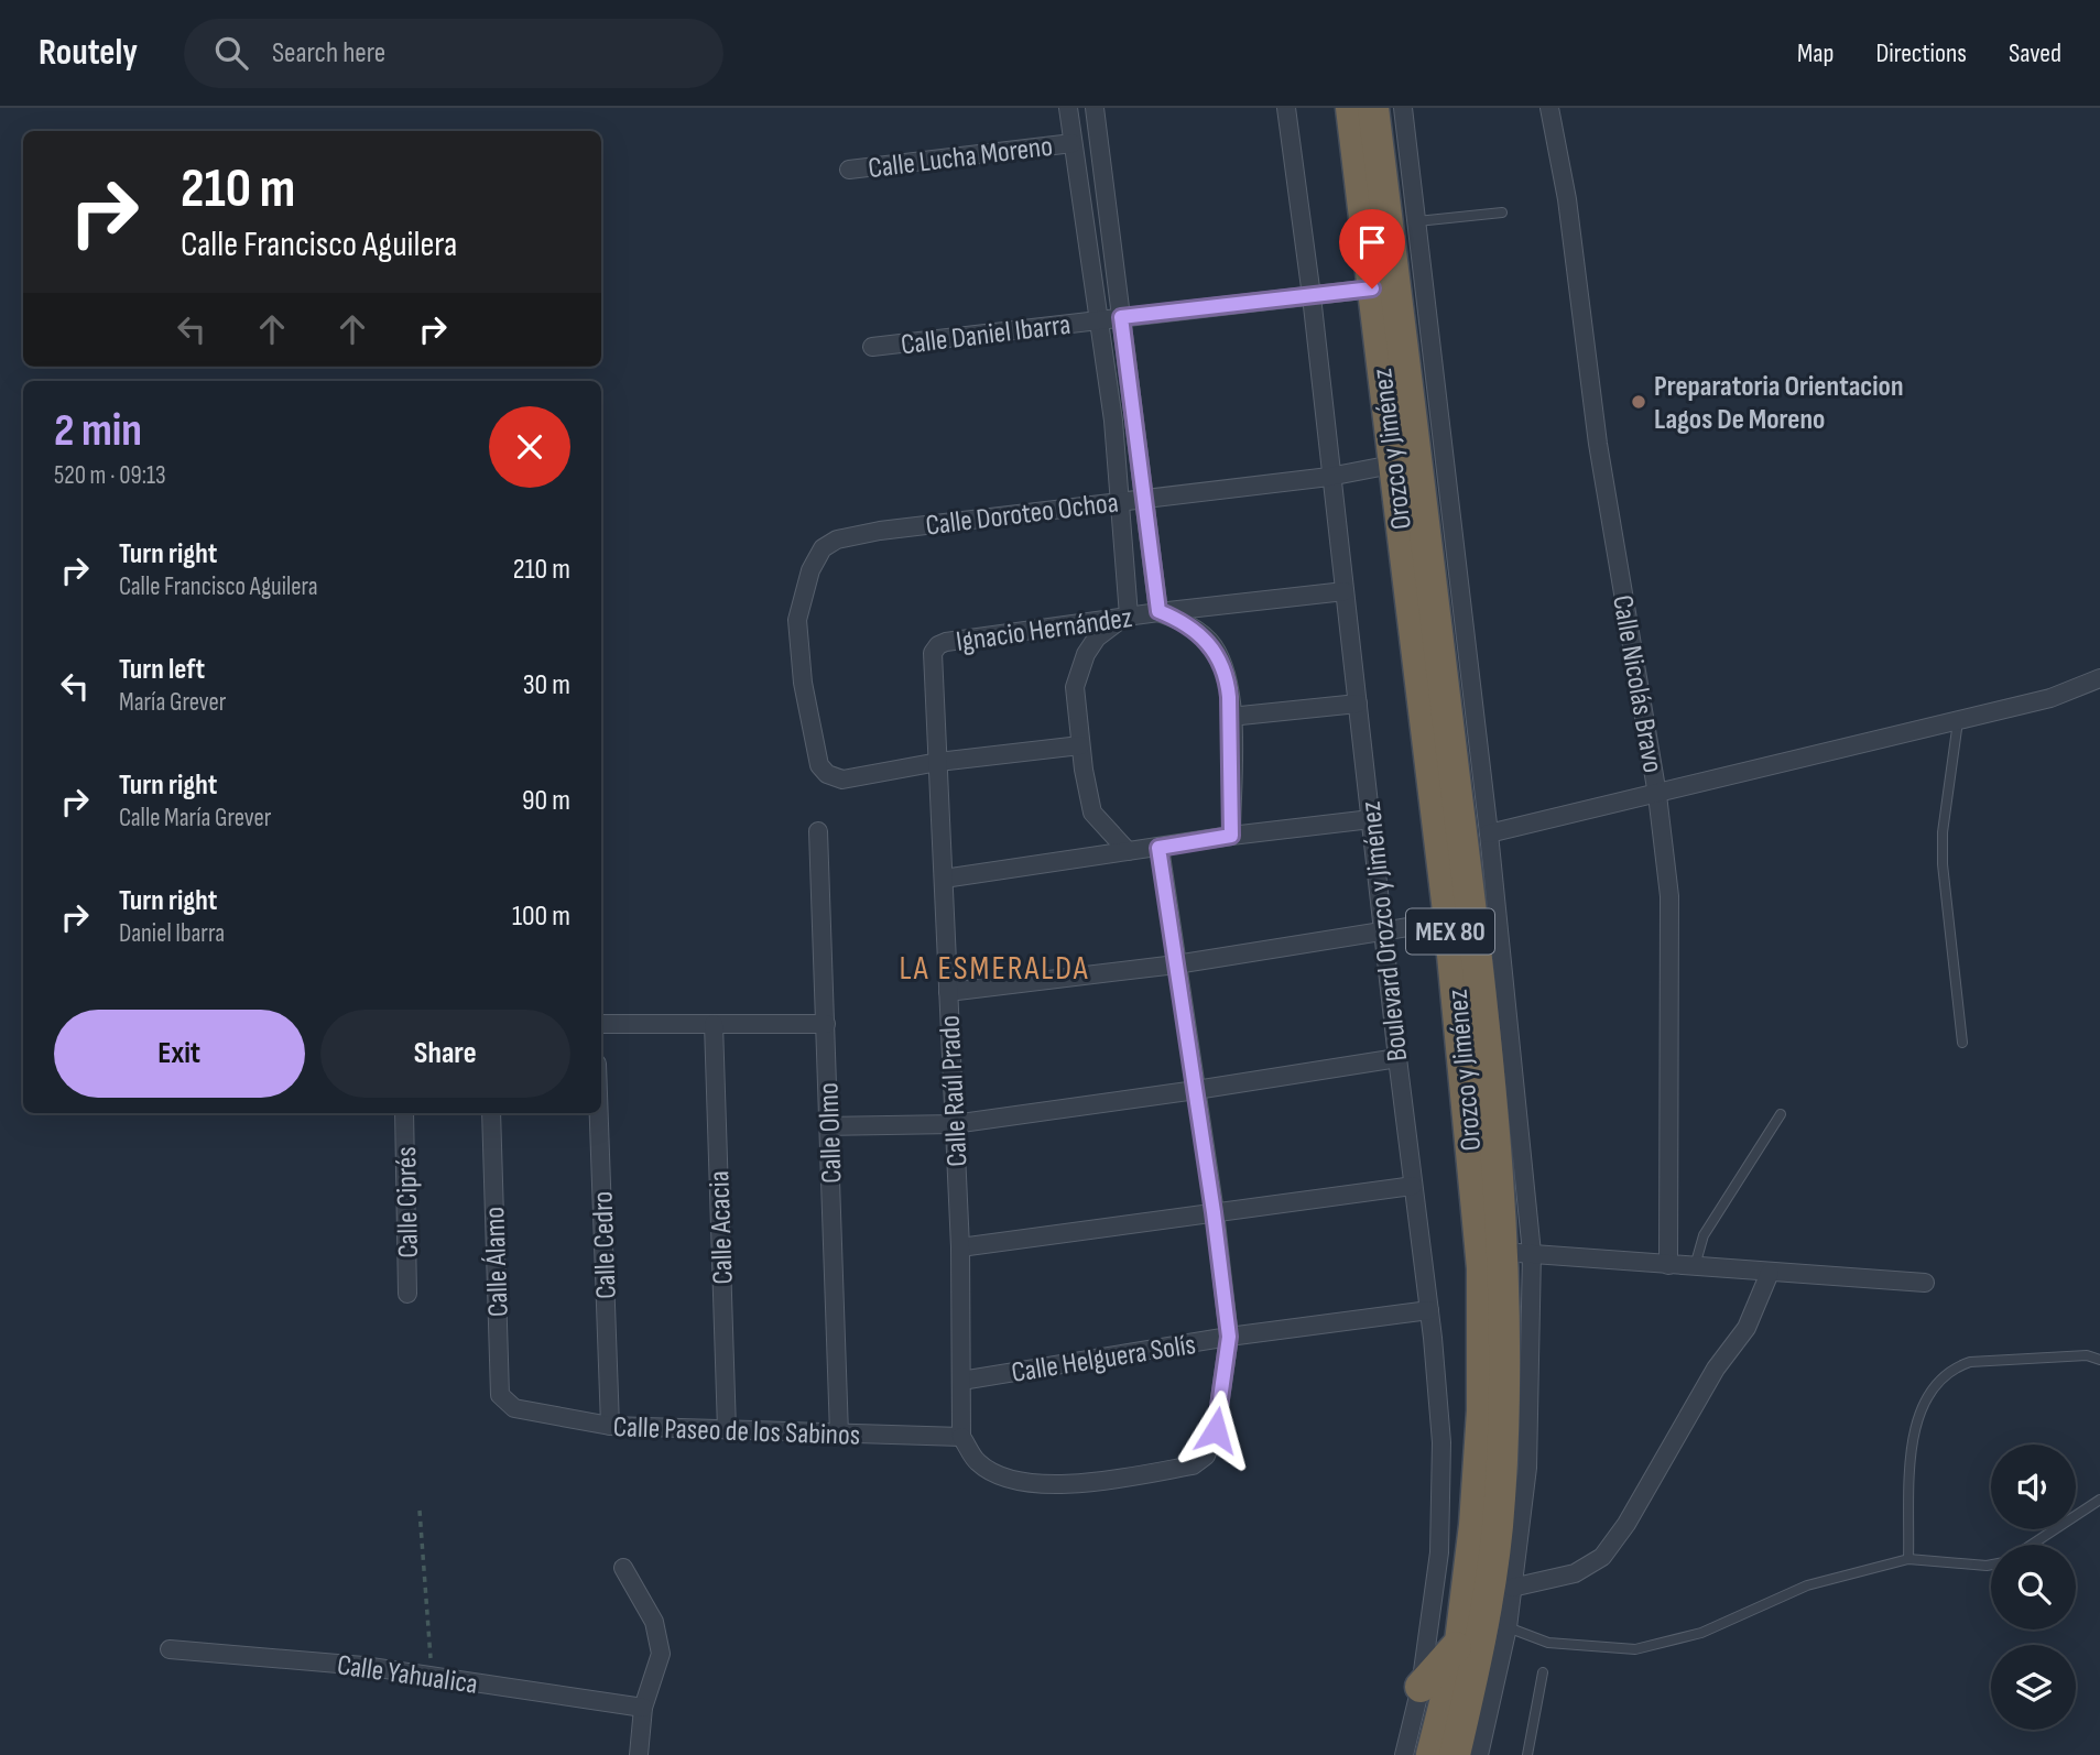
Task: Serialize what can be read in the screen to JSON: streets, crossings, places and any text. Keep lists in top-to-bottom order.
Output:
{
  "streets": {
    "highway": ["Orozco y Jiménez", "MEX 80"],
    "street": [
      "Calle Lucha Moreno",
      "Calle Daniel Ibarra",
      "Calle Doroteo Ochoa",
      "Ignacio Hernández",
      "Calle Nicolás Bravo",
      "Boulevard Orozco y Jiménez",
      "Calle Raúl Prado",
      "Calle Olmo",
      "Calle Ciprés",
      "Calle Acacia",
      "Calle Cedro",
      "Calle Álamo",
      "Calle Helguera Solís",
      "Calle Paseo de los Sabinos",
      "Calle Yahualica"
    ]
  },
  "crossings": [
    ["Calle Daniel Ibarra", "Orozco y Jiménez"],
    ["Calle Daniel Ibarra", "Boulevard Orozco y Jiménez"],
    ["Orozco y Jiménez", "Calle Doroteo Ochoa"],
    ["Calle Doroteo Ochoa", "Boulevard Orozco y Jiménez"],
    ["Calle Doroteo Ochoa", "Calle Raúl Prado"],
    ["Ignacio Hernández", "Boulevard Orozco y Jiménez"],
    ["Ignacio Hernández", "Calle Raúl Prado"],
    ["Boulevard Orozco y Jiménez", "Calle Helguera Solís"],
    ["Calle Raúl Prado", "Calle Helguera Solís"],
    ["Calle Raúl Prado", "Calle Paseo de los Sabinos"],
    ["Calle Olmo", "Calle Paseo de los Sabinos"],
    ["Calle Acacia", "Calle Paseo de los Sabinos"],
    ["Calle Cedro", "Calle Paseo de los Sabinos"],
    ["Calle Álamo", "Calle Paseo de los Sabinos"]
  ],
  "districts": ["LA ESMERALDA"],
  "places": ["Preparatoria Orientacion Lagos De Moreno"],
  "page": {
    "header": "Routely",
    "search": "Search here",
    "nav": ["Map", "Directions", "Saved"],
    "turn": ["210 m", "Calle Francisco Aguilera"],
    "heading": ["2 min", "520 m · 09:13"],
    "list": [
      {
        "name": "Turn right",
        "note": "Calle Francisco Aguilera",
        "value": "210 m"
      },
      {
        "name": "Turn left",
        "note": "María Grever",
        "value": "30 m"
      },
      {
        "name": "Turn right",
        "note": "Calle María Grever",
        "value": "90 m"
      },
      {
        "name": "Turn right",
        "note": "Daniel Ibarra",
        "value": "100 m"
      }
    ],
    "buttons": ["Exit", "Share"]
  }
}
